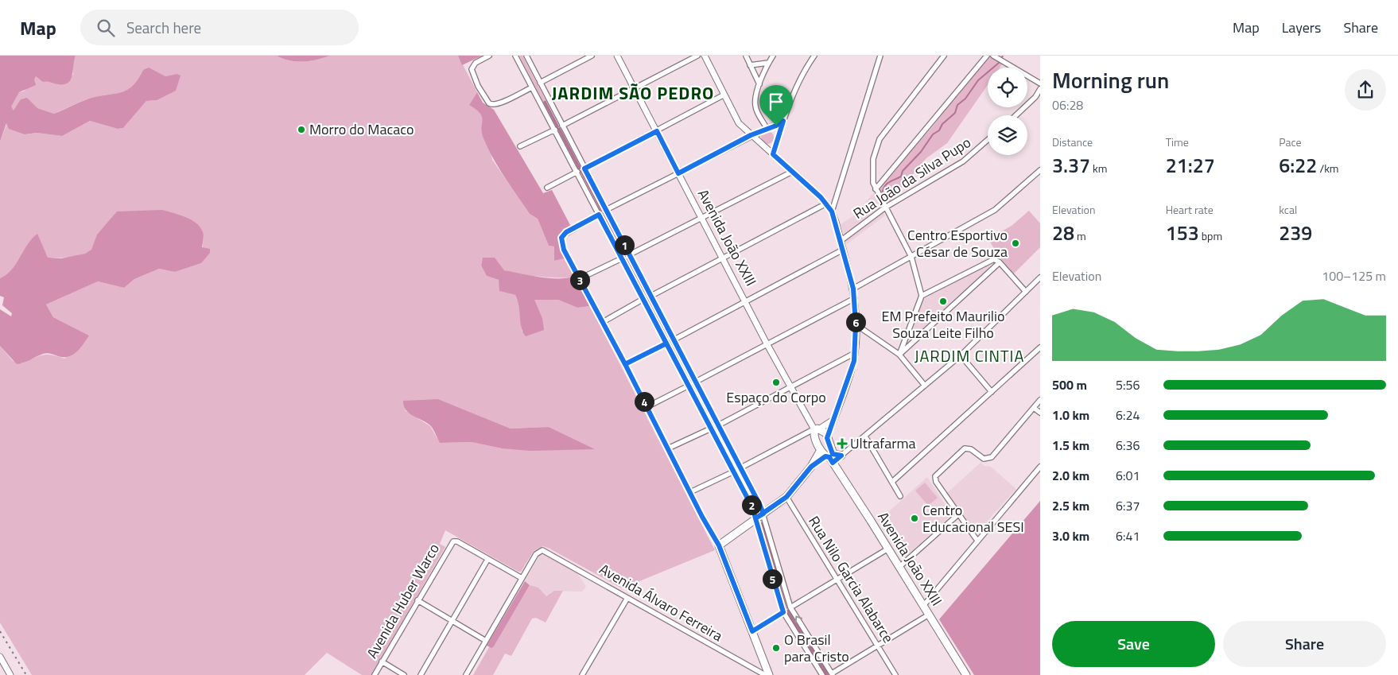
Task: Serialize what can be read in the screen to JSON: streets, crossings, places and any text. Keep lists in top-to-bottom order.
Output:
{
  "streets": {
    "main road": ["Avenida João XXIII"],
    "street": [
      "Rua João da Silva Pupo",
      "Rua Nilo Garcia Alabarce",
      "Avenida Huber Warco",
      "Avenida Álvaro Ferreira"
    ]
  },
  "districts": ["JARDIM SÃO PEDRO", "JARDIM CINTIA"],
  "places": {
    "other": [
      "Morro do Macaco",
      "Centro Esportivo César de Souza",
      "EM Prefeito Maurilio Souza Leite Filho",
      "Espaço do Corpo",
      "Centro Educacional SESI",
      "O Brasil para Cristo"
    ],
    "health": ["Ultrafarma"]
  },
  "page": {
    "header": "Map",
    "search": "Search here",
    "nav": ["Map", "Layers", "Share"],
    "heading": ["Morning run", "06:28"],
    "stats": [
      ["Distance", "3.37 km"],
      ["Time", "21:27"],
      ["Pace", "6:22 /km"],
      ["Elevation", "28 m"],
      ["Heart rate", "153 bpm"],
      ["kcal", "239"]
    ],
    "pins": [
      "1",
      "3",
      "6",
      "4",
      "2",
      "5"
    ],
    "chart": ["Elevation", "100–125 m"],
    "list": [
      {
        "name": "500 m",
        "note": "5:56"
      },
      {
        "name": "1.0 km",
        "note": "6:24"
      },
      {
        "name": "1.5 km",
        "note": "6:36"
      },
      {
        "name": "2.0 km",
        "note": "6:01"
      },
      {
        "name": "2.5 km",
        "note": "6:37"
      },
      {
        "name": "3.0 km",
        "note": "6:41"
      }
    ],
    "buttons": ["Save", "Share"]
  }
}
